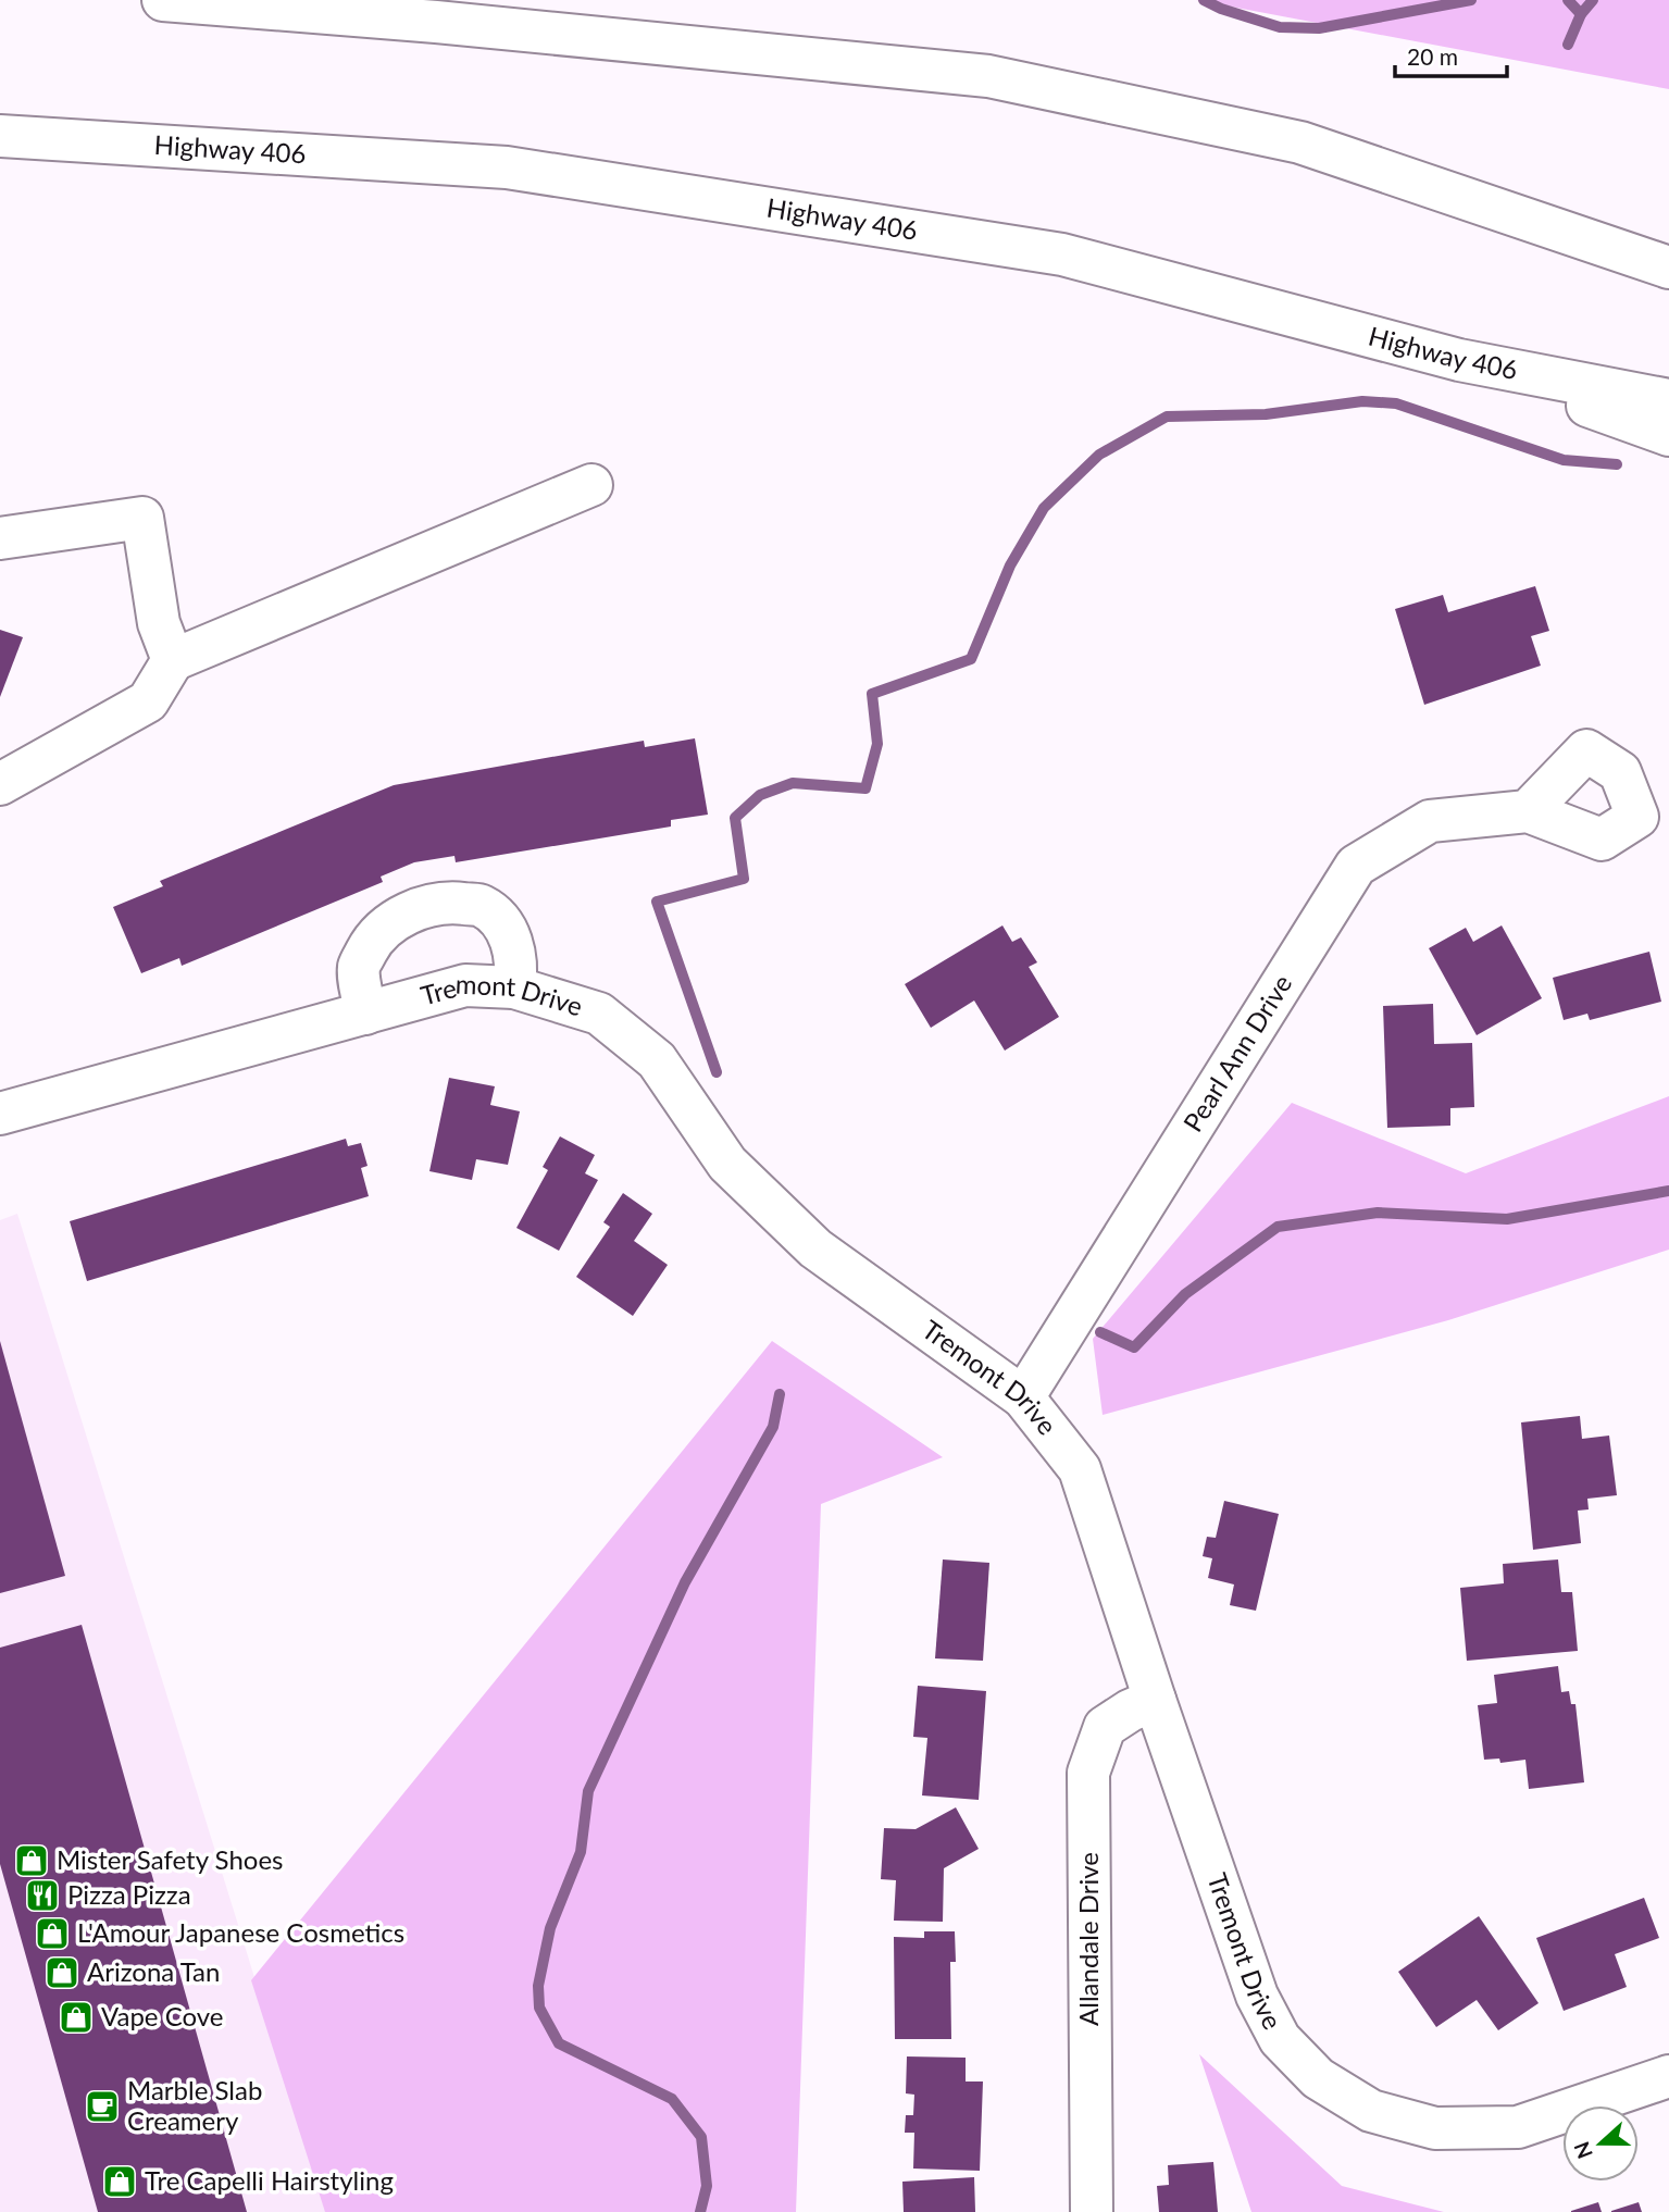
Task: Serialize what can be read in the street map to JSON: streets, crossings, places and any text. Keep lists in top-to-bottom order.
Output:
{
  "streets": {
    "main road": [
      "Highway 406",
      "Tremont Drive",
      "Pearl Ann Drive",
      "Allandale Drive"
    ]
  },
  "crossings": [
    ["Tremont Drive", "Pearl Ann Drive"],
    ["Tremont Drive", "Allandale Drive"]
  ],
  "places": {
    "shop": [
      "Mister Safety Shoes",
      "L'Amour Japanese Cosmetics",
      "Arizona Tan",
      "Vape Cove",
      "Tre Capelli Hairstyling"
    ],
    "restaurant": ["Pizza Pizza"],
    "cafe": ["Marble Slab Creamery"]
  },
  "scale_bar": "20 m",
  "north": "left"
}
